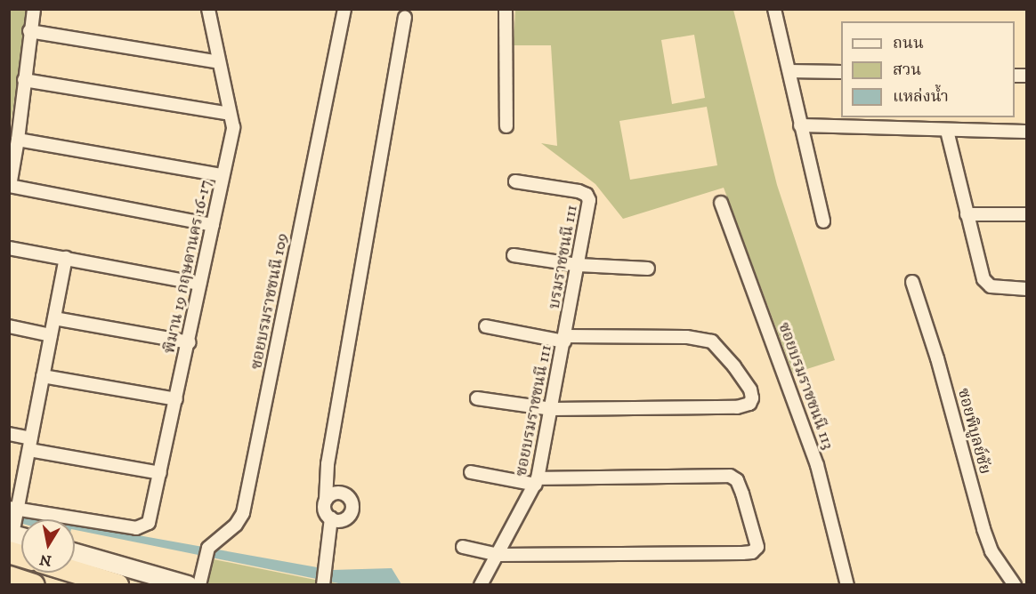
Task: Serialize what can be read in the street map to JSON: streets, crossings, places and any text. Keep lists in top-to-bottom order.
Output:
{
  "streets": {
    "street": [
      "บรมราชชนนี 111",
      "พิมาน 19 กฤษดานคร 16-17",
      "ซอยบรมราชชนนี 109",
      "ซอยบรมราชชนนี 113",
      "ซอยบรมราชชนนี 111",
      "ซอยพิบูลย์ชัย"
    ]
  },
  "crossings": [
    ["บรมราชชนนี 111", "ซอยบรมราชชนนี 111"]
  ],
  "legend": ["ถนน", "สวน", "แหล่งน้ำ"],
  "north": "bottom"
}
